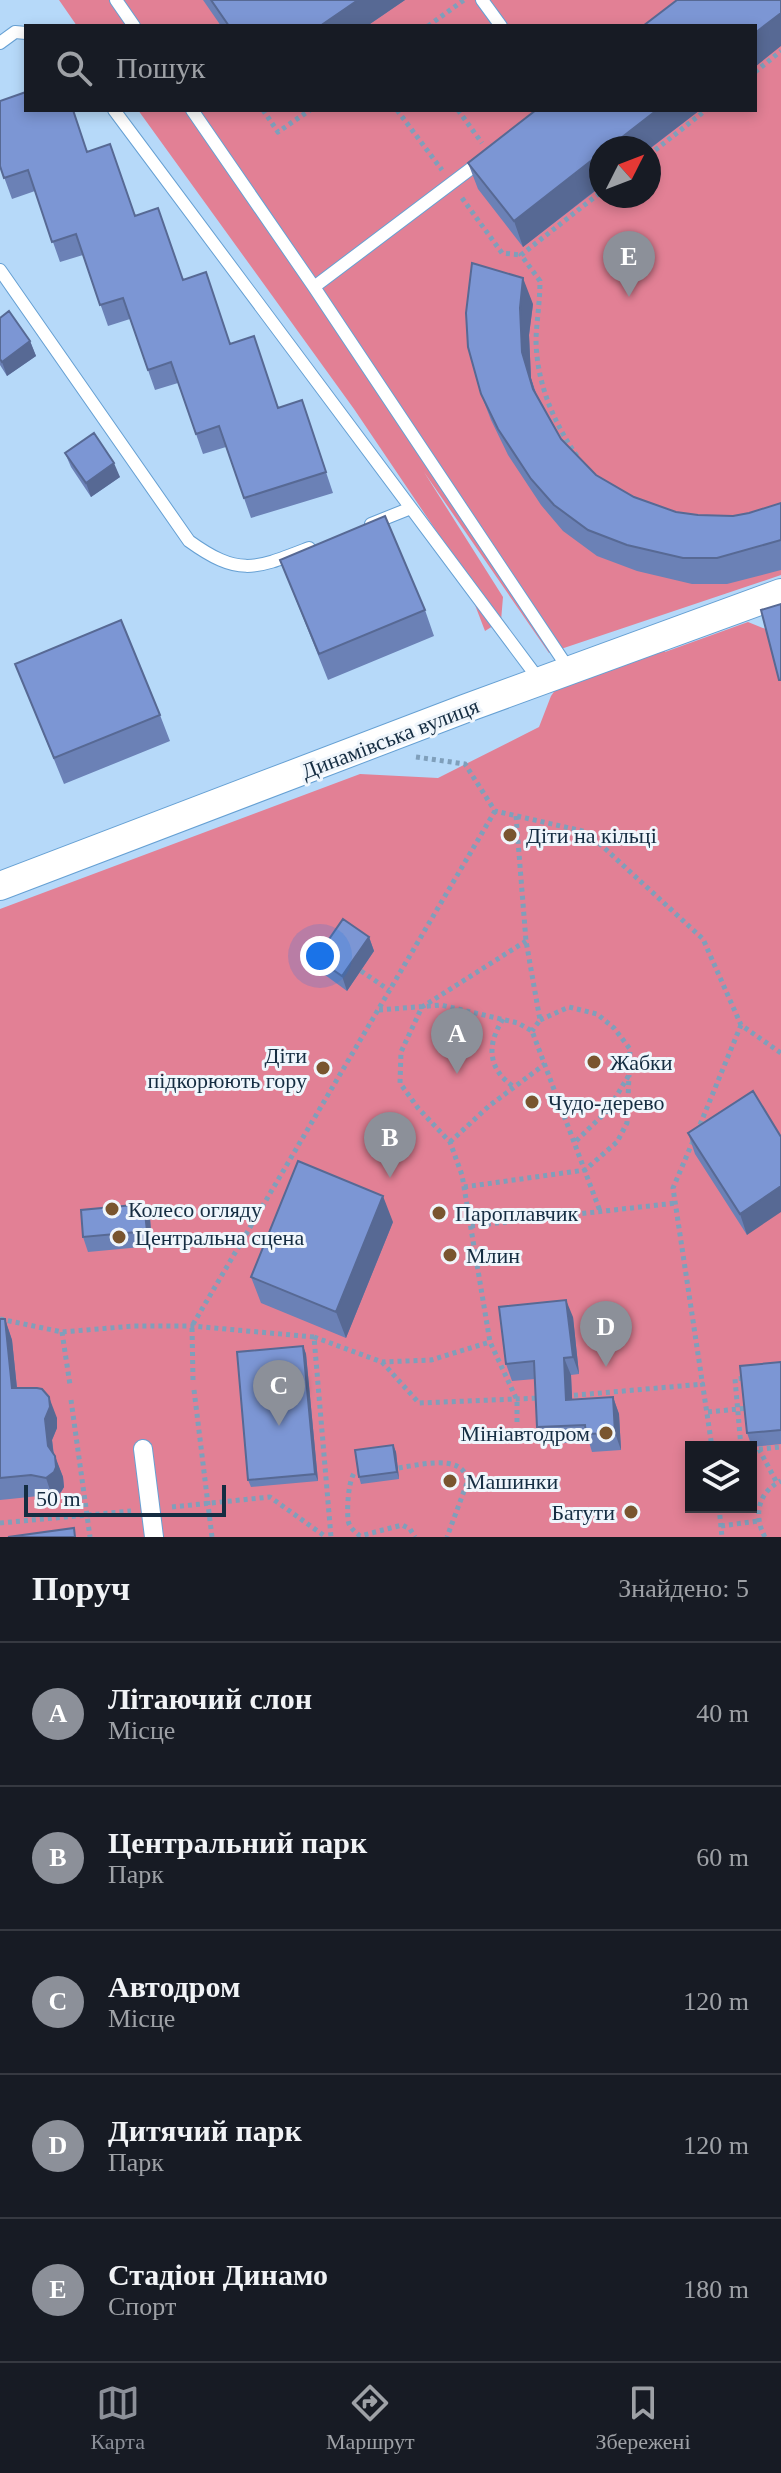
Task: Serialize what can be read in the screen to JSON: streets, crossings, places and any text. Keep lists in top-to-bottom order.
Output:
{
  "streets": {
    "street": ["Динамівська вулиця"]
  },
  "places": [
    "Діти на кільці",
    "Жабки",
    "Діти підкорюють гору",
    "Чудо-дерево",
    "Колесо огляду",
    "Пароплавчик",
    "Центральна сцена",
    "Млин",
    "Мініавтодром",
    "Машинки",
    "Батути"
  ],
  "scale_bar": "50 m",
  "north": "top right",
  "page": {
    "search": "Пошук",
    "pins": [
      "E",
      "A",
      "B",
      "D",
      "C"
    ],
    "scale": "50 m",
    "heading": ["Поруч", "Знайдено: 5"],
    "list": [
      {
        "mark": "A",
        "name": "Літаючий слон",
        "note": "Місце",
        "value": "40 m"
      },
      {
        "mark": "B",
        "name": "Центральний парк",
        "note": "Парк",
        "value": "60 m"
      },
      {
        "mark": "C",
        "name": "Автодром",
        "note": "Місце",
        "value": "120 m"
      },
      {
        "mark": "D",
        "name": "Дитячий парк",
        "note": "Парк",
        "value": "120 m"
      },
      {
        "mark": "E",
        "name": "Стадіон Динамо",
        "note": "Спорт",
        "value": "180 m"
      }
    ],
    "nav": ["Карта", "Маршрут", "Збережені"]
  }
}
